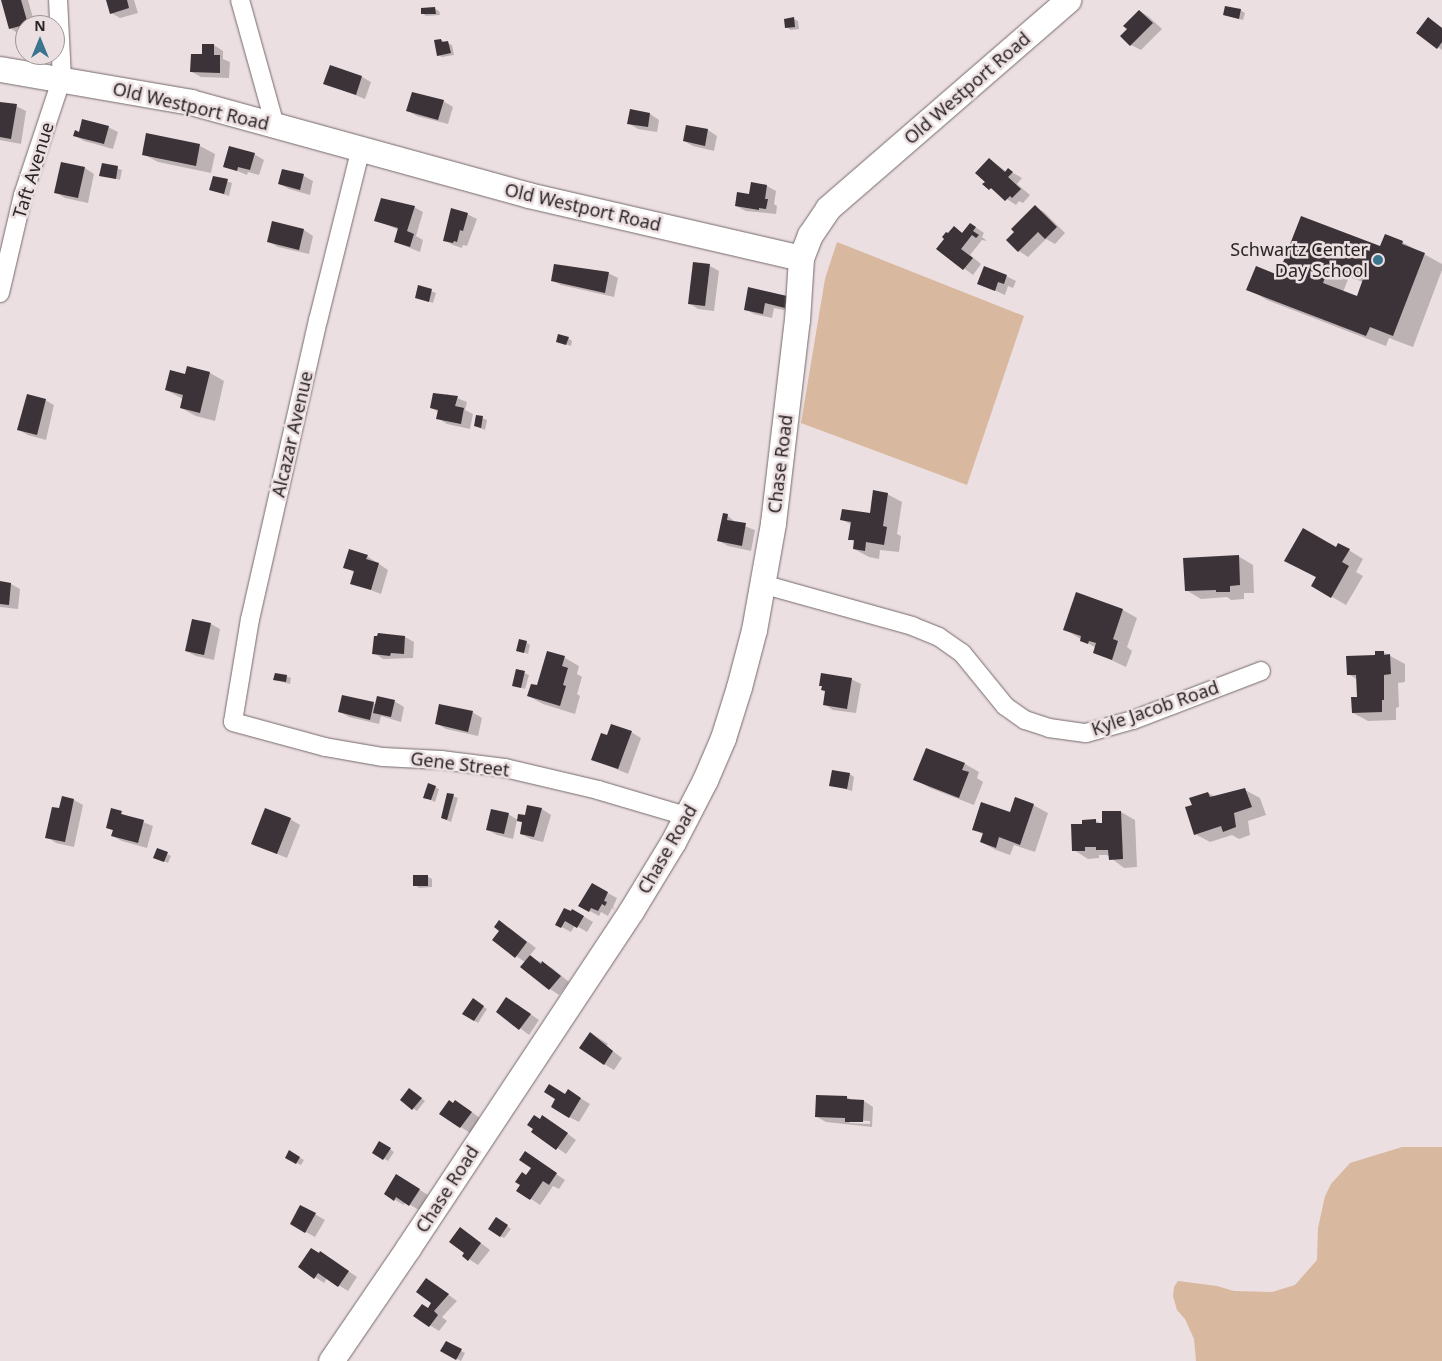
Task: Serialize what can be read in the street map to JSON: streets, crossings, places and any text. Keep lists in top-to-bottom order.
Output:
{
  "streets": {
    "street": [
      "Old Westport Road",
      "Taft Avenue",
      "Alcazar Avenue",
      "Chase Road",
      "Kyle Jacob Road",
      "Gene Street"
    ]
  },
  "crossings": [
    ["Old Westport Road", "Taft Avenue"],
    ["Old Westport Road", "Alcazar Avenue"],
    ["Old Westport Road", "Chase Road"],
    ["Alcazar Avenue", "Gene Street"],
    ["Chase Road", "Kyle Jacob Road"],
    ["Chase Road", "Gene Street"]
  ],
  "places": ["Schwartz Center Day School"],
  "north": "top"
}
